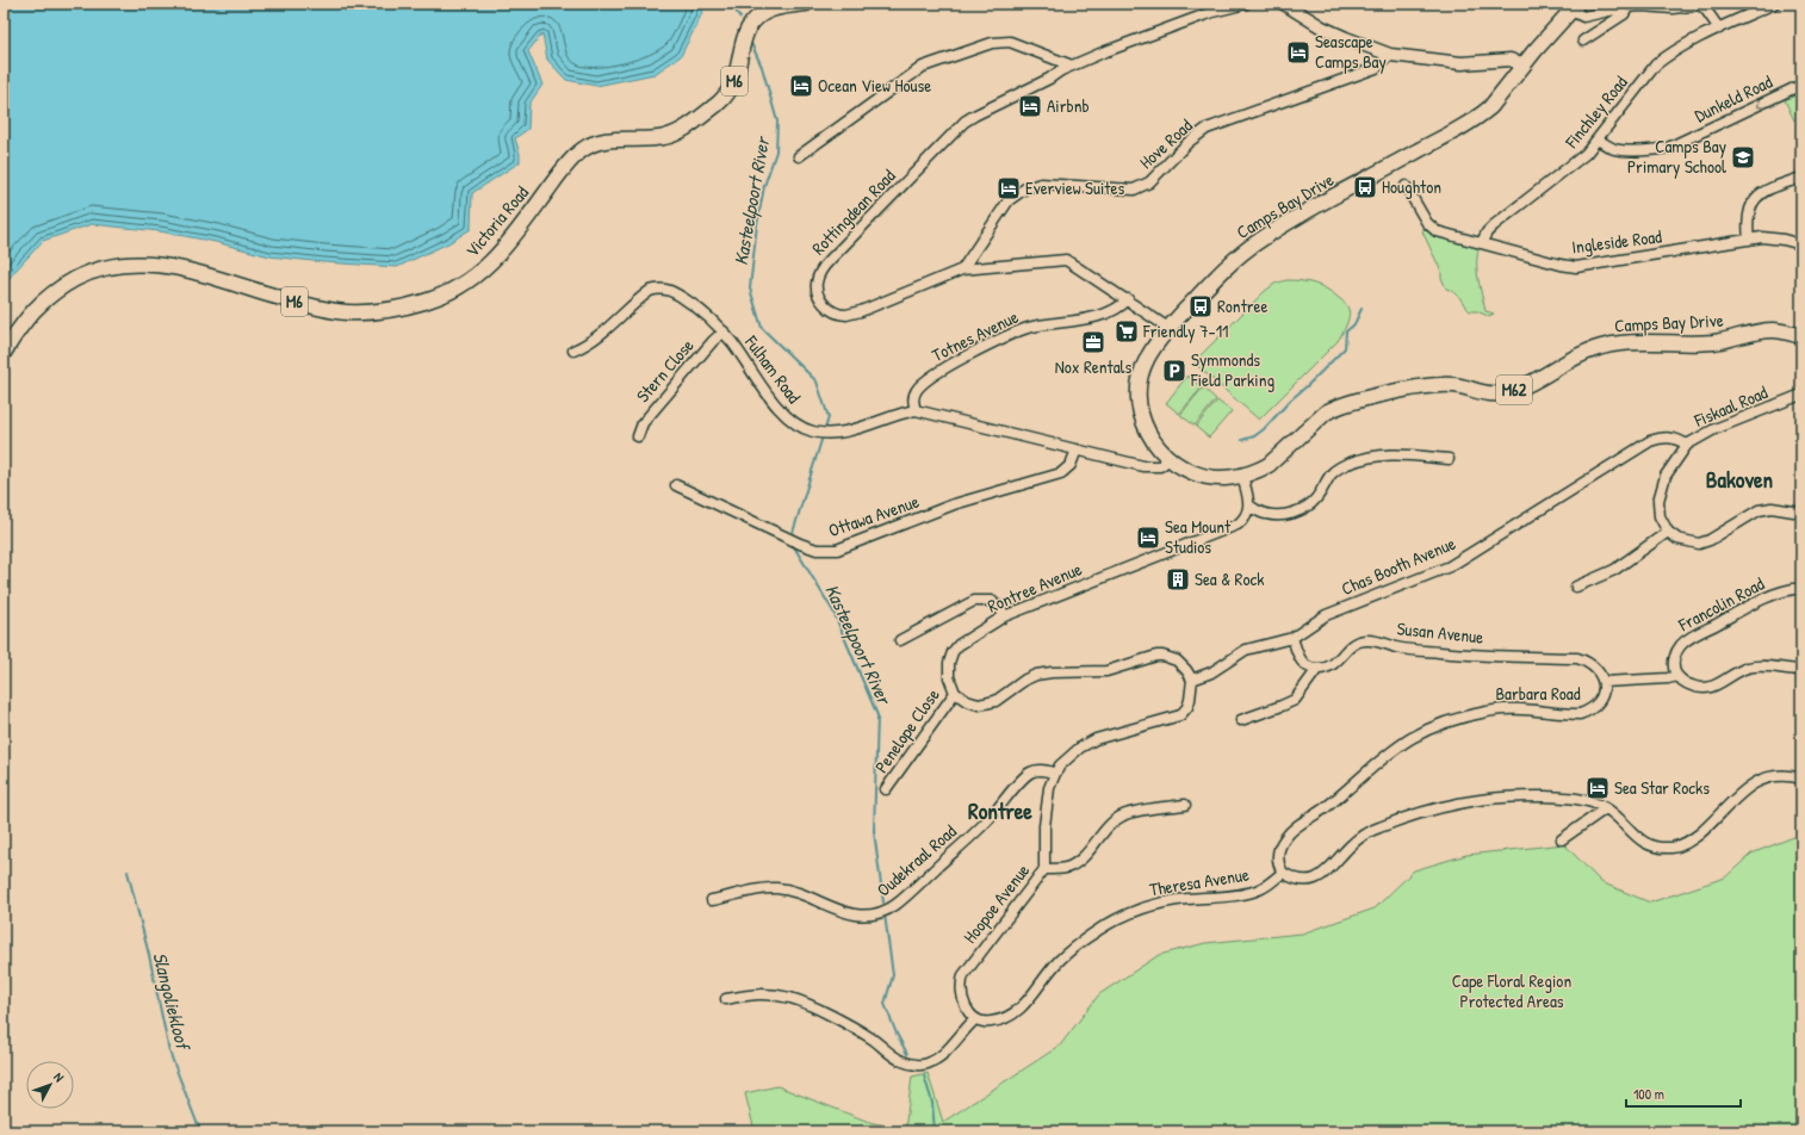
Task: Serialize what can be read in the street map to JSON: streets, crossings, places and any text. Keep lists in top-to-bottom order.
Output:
{
  "streets": {
    "main road": [
      "M6",
      "Camps Bay Drive",
      "Victoria Road",
      "M62"
    ],
    "street": [
      "Dunkeld Road",
      "Finchley Road",
      "Hove Road",
      "Rottingdean Road",
      "Ingleside Road",
      "Totnes Avenue",
      "Fulham Road",
      "Stern Close",
      "Fiskaal Road",
      "Ottawa Avenue",
      "Chas Booth Avenue",
      "Rontree Avenue",
      "Francolin Road",
      "Susan Avenue",
      "Barbara Road",
      "Penelope Close",
      "Oudekraal Road",
      "Theresa Avenue",
      "Hoopoe Avenue"
    ]
  },
  "crossings": [
    ["Dunkeld Road", "Finchley Road"],
    ["Finchley Road", "Ingleside Road"],
    ["Hove Road", "Rottingdean Road"],
    ["Camps Bay Drive", "Rottingdean Road"],
    ["Camps Bay Drive", "Fulham Road"],
    ["Rottingdean Road", "Totnes Avenue"],
    ["Totnes Avenue", "Fulham Road"],
    ["Fulham Road", "Stern Close"],
    ["Fulham Road", "Ottawa Avenue"],
    ["Fiskaal Road", "Chas Booth Avenue"],
    ["Rontree Avenue", "Penelope Close"],
    ["Francolin Road", "Barbara Road"],
    ["Susan Avenue", "Barbara Road"],
    ["Barbara Road", "Theresa Avenue"],
    ["Oudekraal Road", "Hoopoe Avenue"],
    ["Theresa Avenue", "Hoopoe Avenue"]
  ],
  "one_way": ["Dunkeld Road"],
  "districts": ["Bakoven", "Rontree"],
  "water": ["Kasteelpoort River", "Slangoliekloof"],
  "parks": ["Cape Floral Region Protected Areas"],
  "places": {
    "hotel": [
      "Seascape Camps Bay",
      "Ocean View House",
      "Airbnb",
      "Everview Suites",
      "Sea Mount Studios",
      "Sea Star Rocks"
    ],
    "school or university": ["Camps Bay Primary School"],
    "bus stop": ["Houghton", "Rontree"],
    "supermarket": ["Friendly 7-11"],
    "office": ["Nox Rentals"],
    "parking": ["Symmonds Field Parking"],
    "building": ["Sea & Rock"]
  },
  "scale_bar": "100 m",
  "north": "top right"
}
